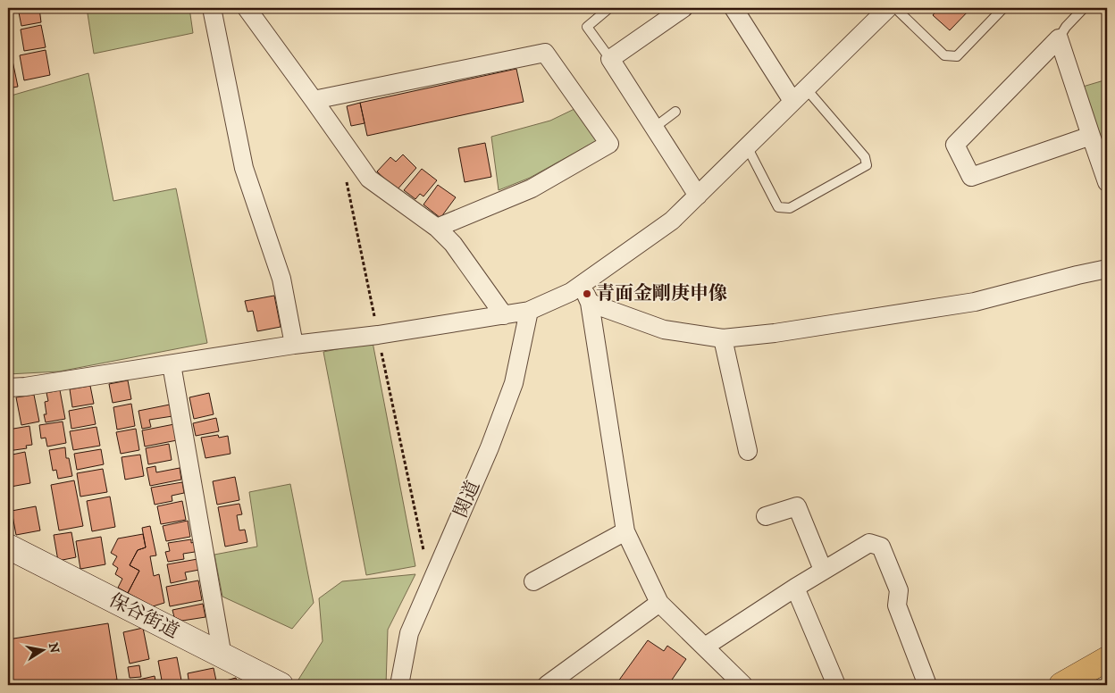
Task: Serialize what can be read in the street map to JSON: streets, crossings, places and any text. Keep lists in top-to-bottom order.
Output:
{
  "streets": {
    "main road": ["保谷街道"],
    "street": ["関道"]
  },
  "places": ["青面金剛庚申像"],
  "north": "right"
}
